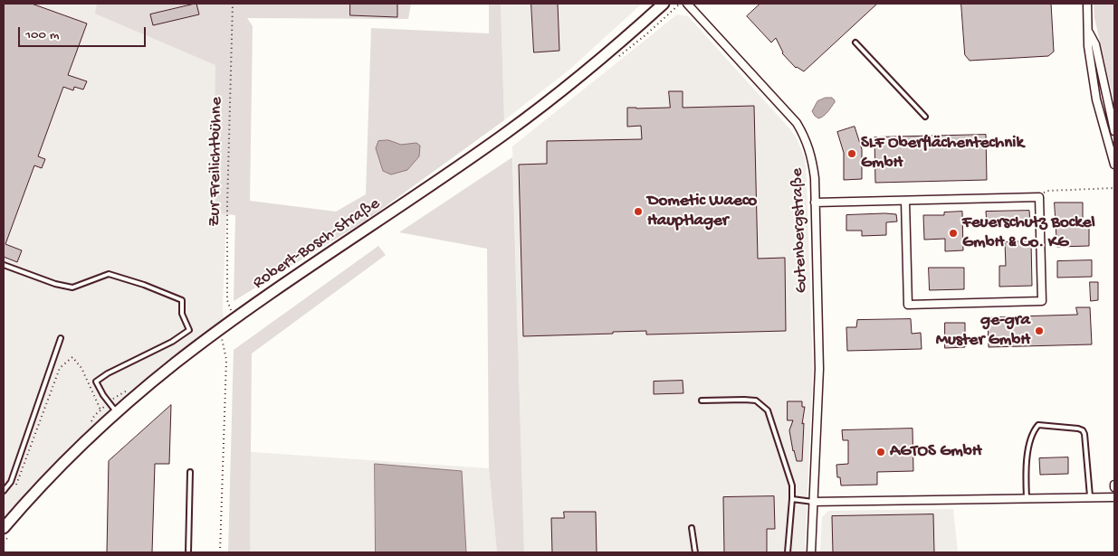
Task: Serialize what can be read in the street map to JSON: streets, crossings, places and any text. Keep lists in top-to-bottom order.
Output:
{
  "streets": {
    "street": ["Gutenbergstraße", "Robert-Bosch-Straße"],
    "path": ["Zur Freilichtbühne"]
  },
  "crossings": [
    ["Zur Freilichtbühne", "Robert-Bosch-Straße"]
  ],
  "places": [
    "SLF Oberflächentechnik GmbH",
    "Dometic Waeco Hauptlager",
    "Feuerschutz Bockel GmbH & Co. KG",
    "ge-gra Muster GmbH",
    "AGTOS GmbH"
  ],
  "scale_bar": "100 m"
}
